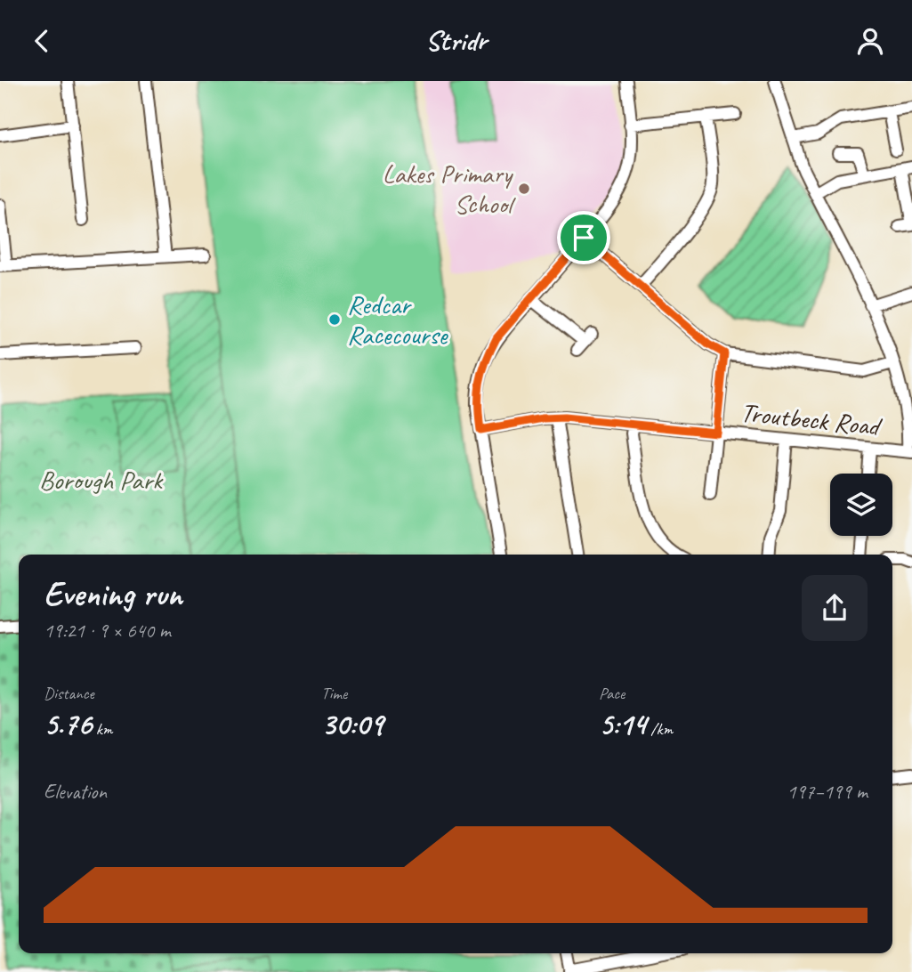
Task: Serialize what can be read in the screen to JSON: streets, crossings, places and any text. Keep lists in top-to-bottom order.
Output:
{
  "streets": {
    "street": ["Troutbeck Road"]
  },
  "parks": ["Borough Park"],
  "places": ["Lakes Primary School", "Redcar Racecourse"],
  "page": {
    "header": "Stridr",
    "heading": ["Evening run", "19:21 · 9 × 640 m"],
    "stats": [
      ["Distance", "5.76 km"],
      ["Time", "30:09"],
      ["Pace", "5:14 /km"]
    ],
    "chart": ["Elevation", "197–199 m"]
  }
}
